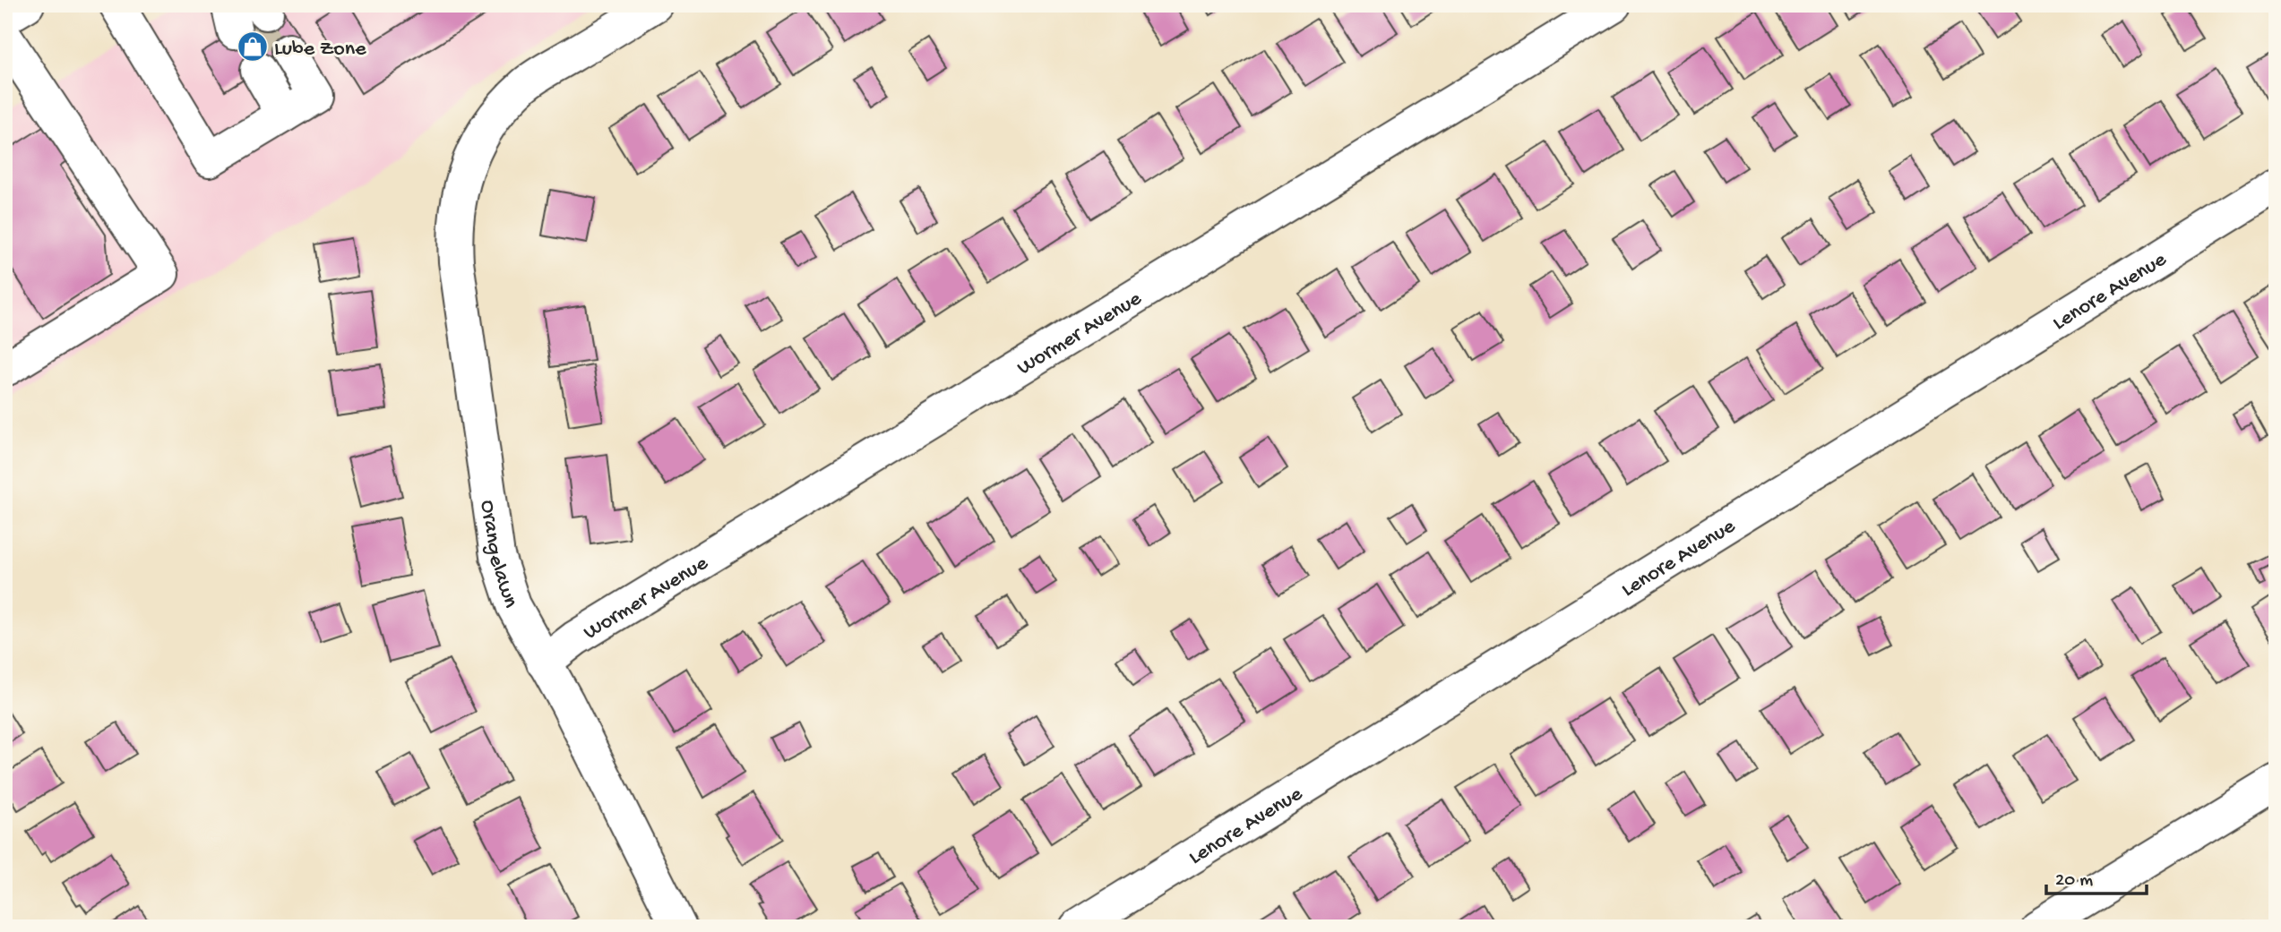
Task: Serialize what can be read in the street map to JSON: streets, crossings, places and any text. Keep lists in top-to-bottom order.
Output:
{
  "streets": {
    "street": ["Lenore Avenue", "Wormer Avenue", "Orangelawn"]
  },
  "crossings": [
    ["Wormer Avenue", "Orangelawn"]
  ],
  "places": {
    "shop": ["Lube Zone"]
  },
  "scale_bar": "20 m"
}
